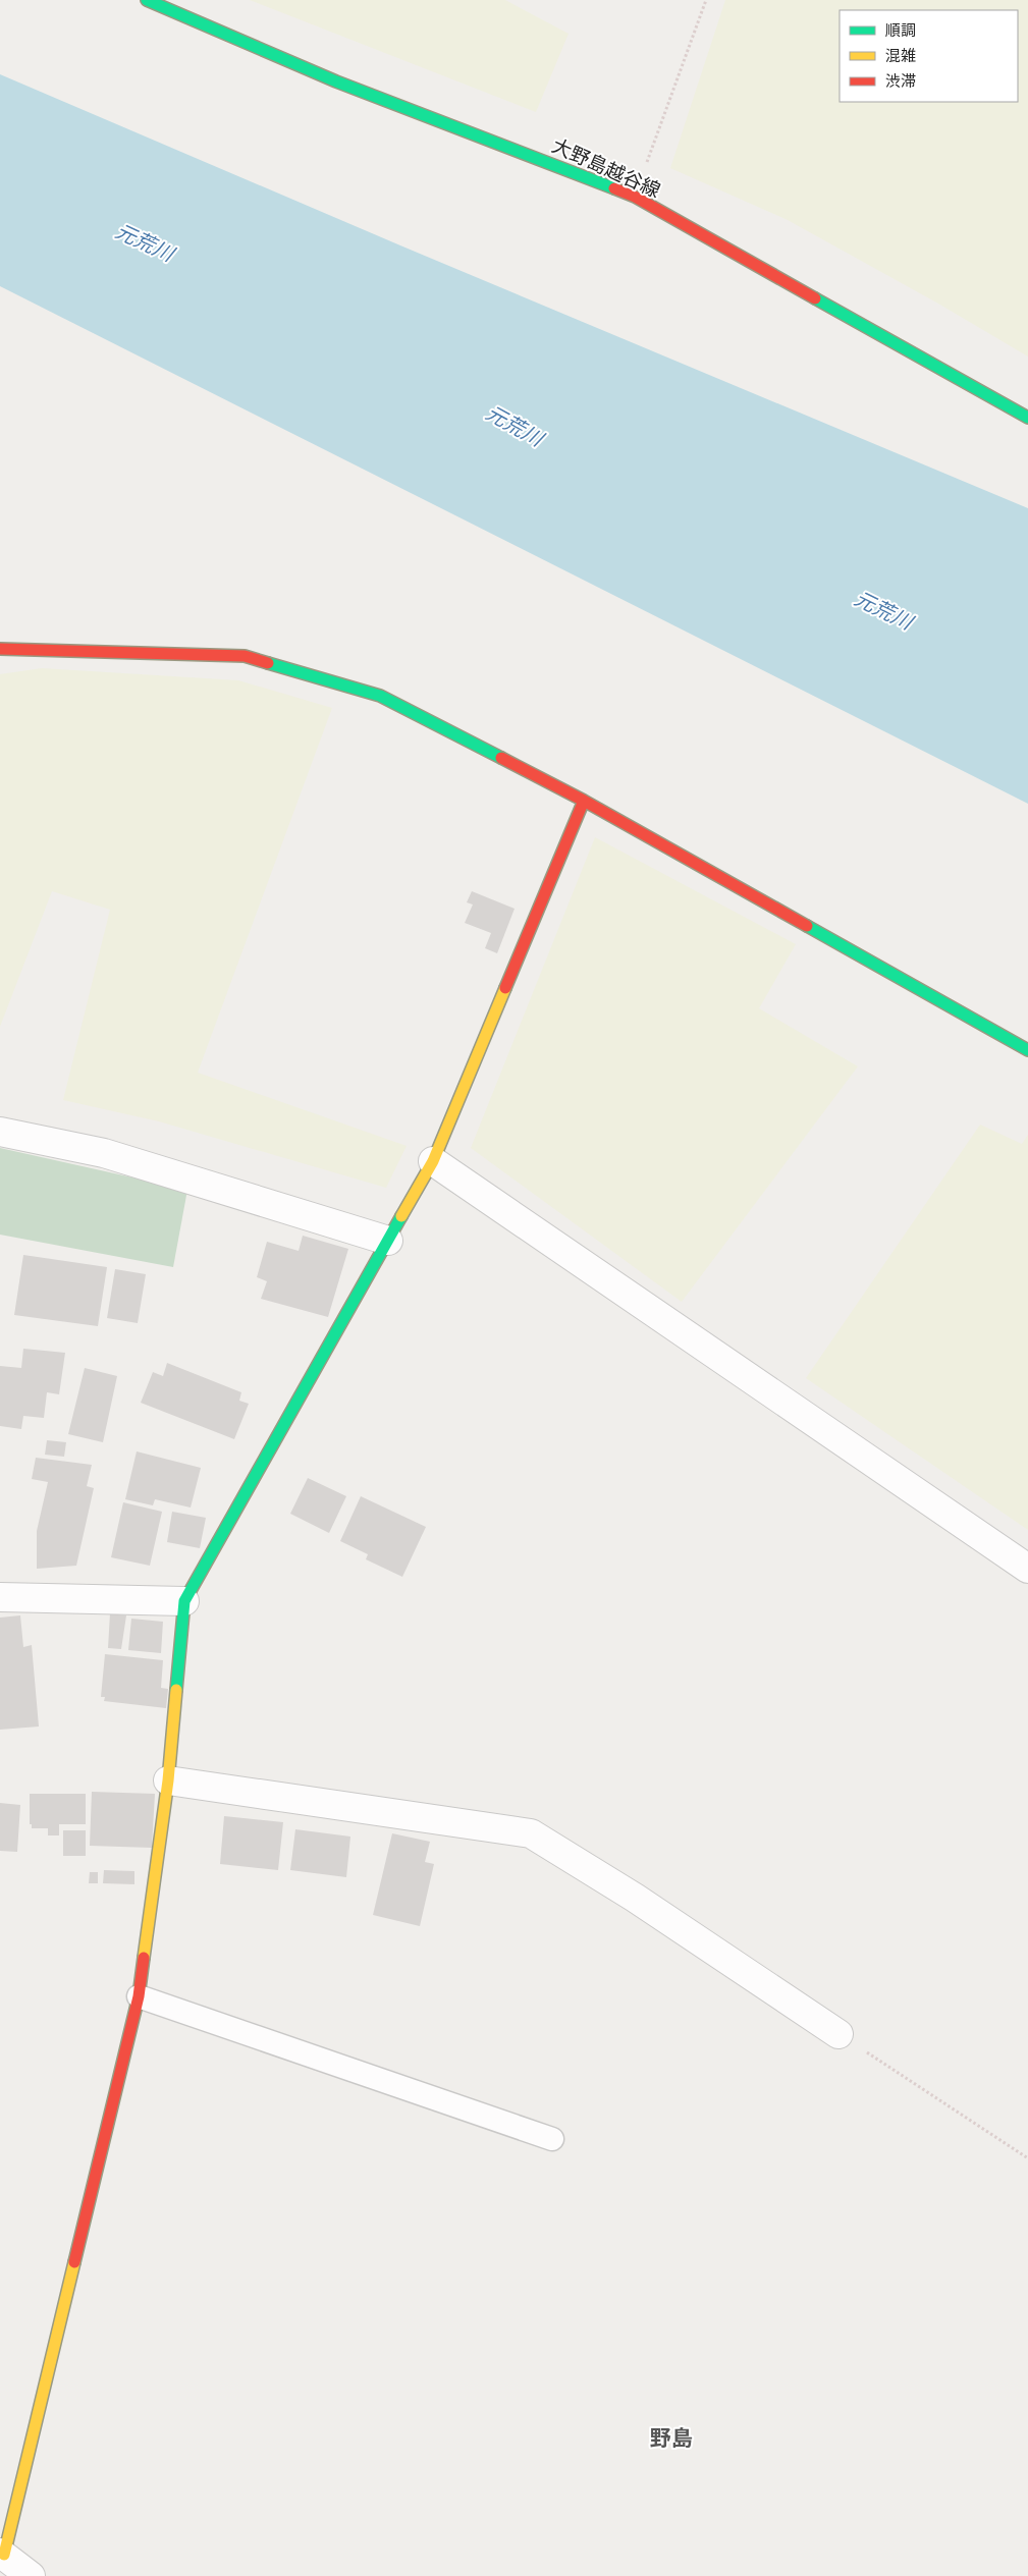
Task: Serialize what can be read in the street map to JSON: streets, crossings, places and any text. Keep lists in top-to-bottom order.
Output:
{
  "streets": {
    "street": ["大野島越谷線"]
  },
  "districts": ["野島"],
  "water": ["元荒川"],
  "legend": ["順調", "混雑", "渋滞"]
}
